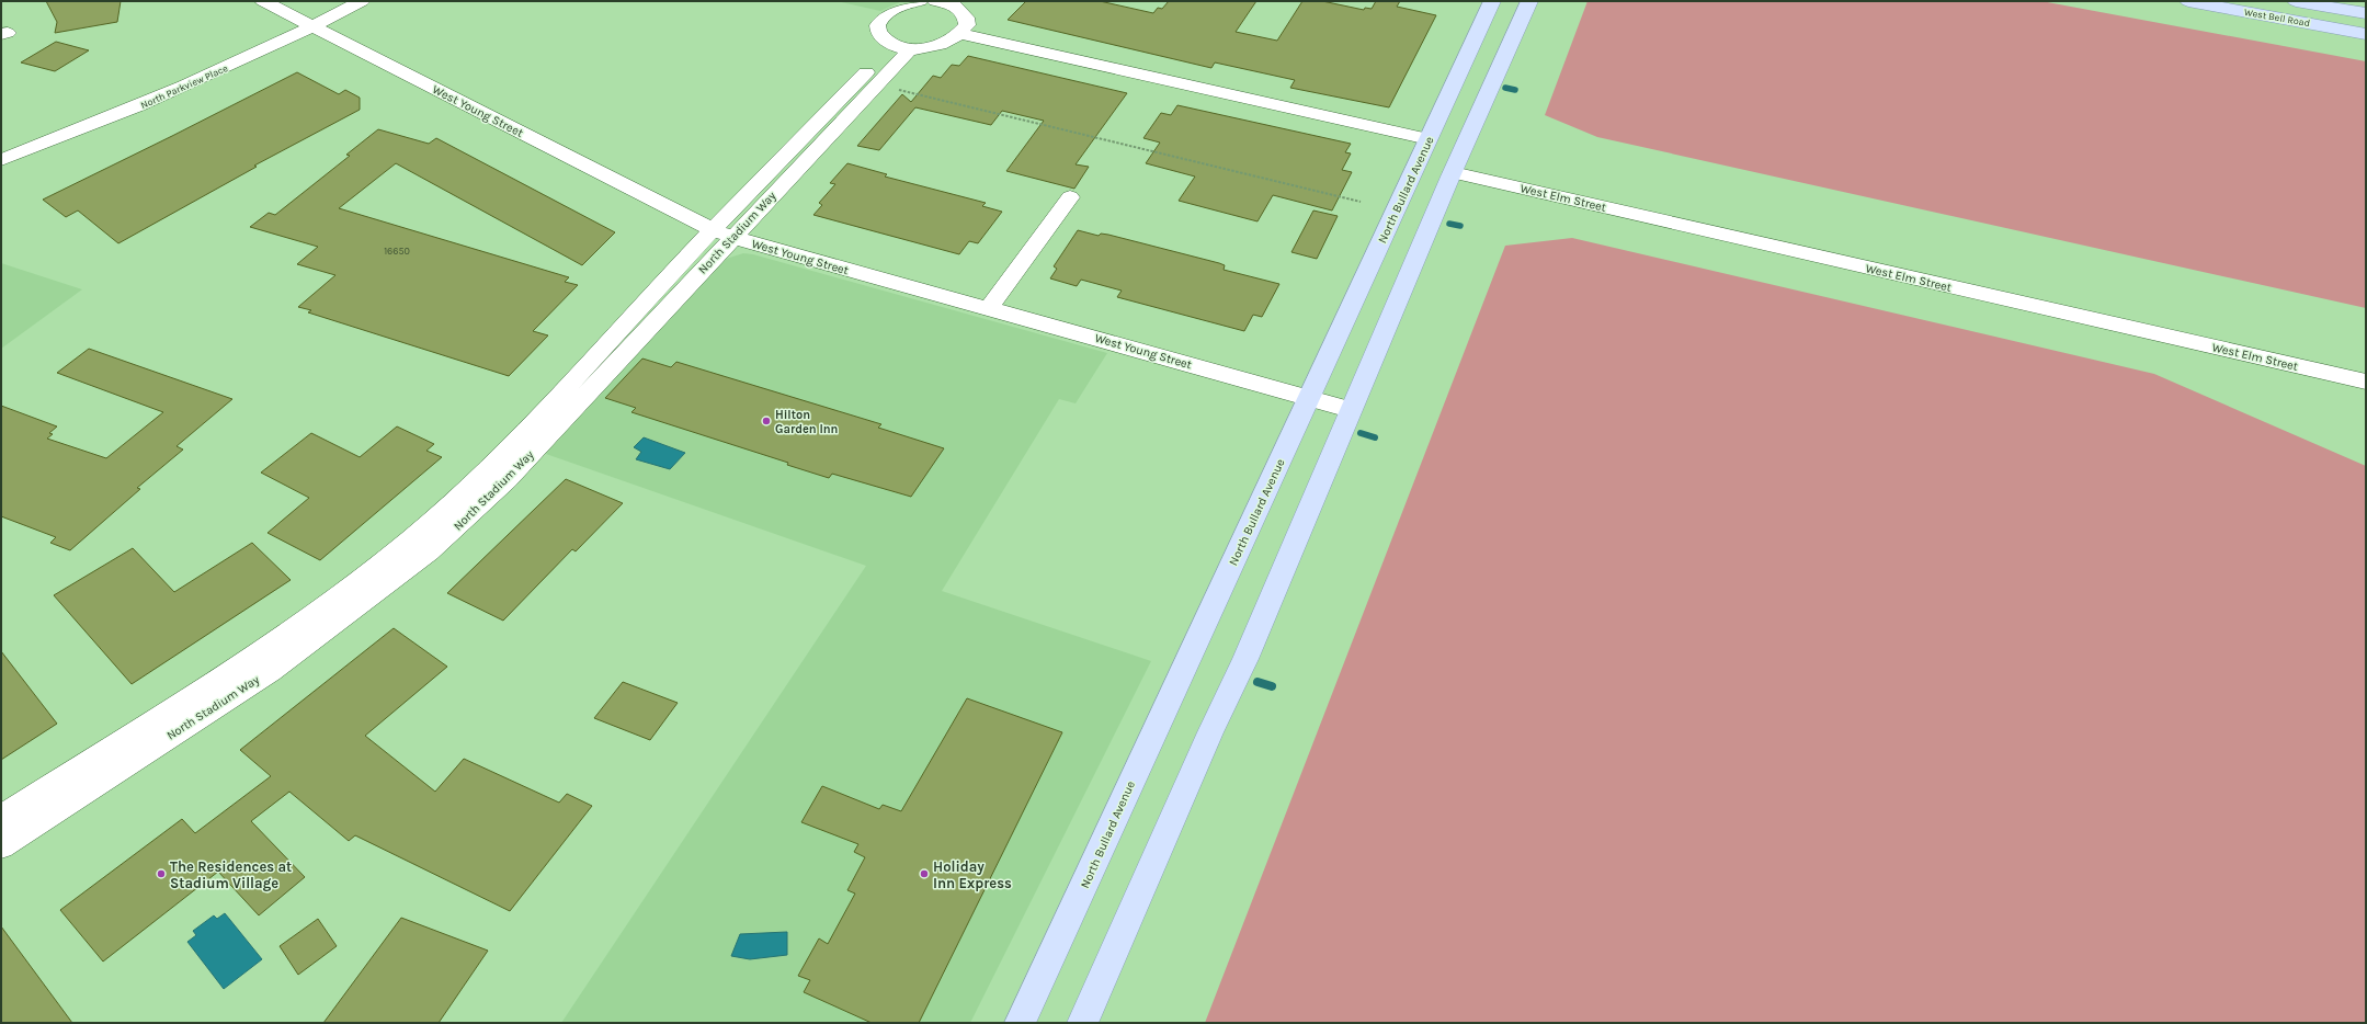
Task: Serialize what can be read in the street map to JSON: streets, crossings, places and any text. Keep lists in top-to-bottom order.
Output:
{
  "streets": {
    "main road": ["West Bell Road", "North Bullard Avenue"],
    "street": [
      "North Parkview Place",
      "West Young Street",
      "West Elm Street",
      "North Stadium Way"
    ]
  },
  "crossings": [
    ["North Parkview Place", "West Young Street"],
    ["West Young Street", "North Bullard Avenue"],
    ["West Young Street", "North Stadium Way"]
  ],
  "places": ["Hilton Garden Inn", "The Residences at Stadium Village", "Holiday Inn Express"],
  "house_numbers": ["16650"]
}
